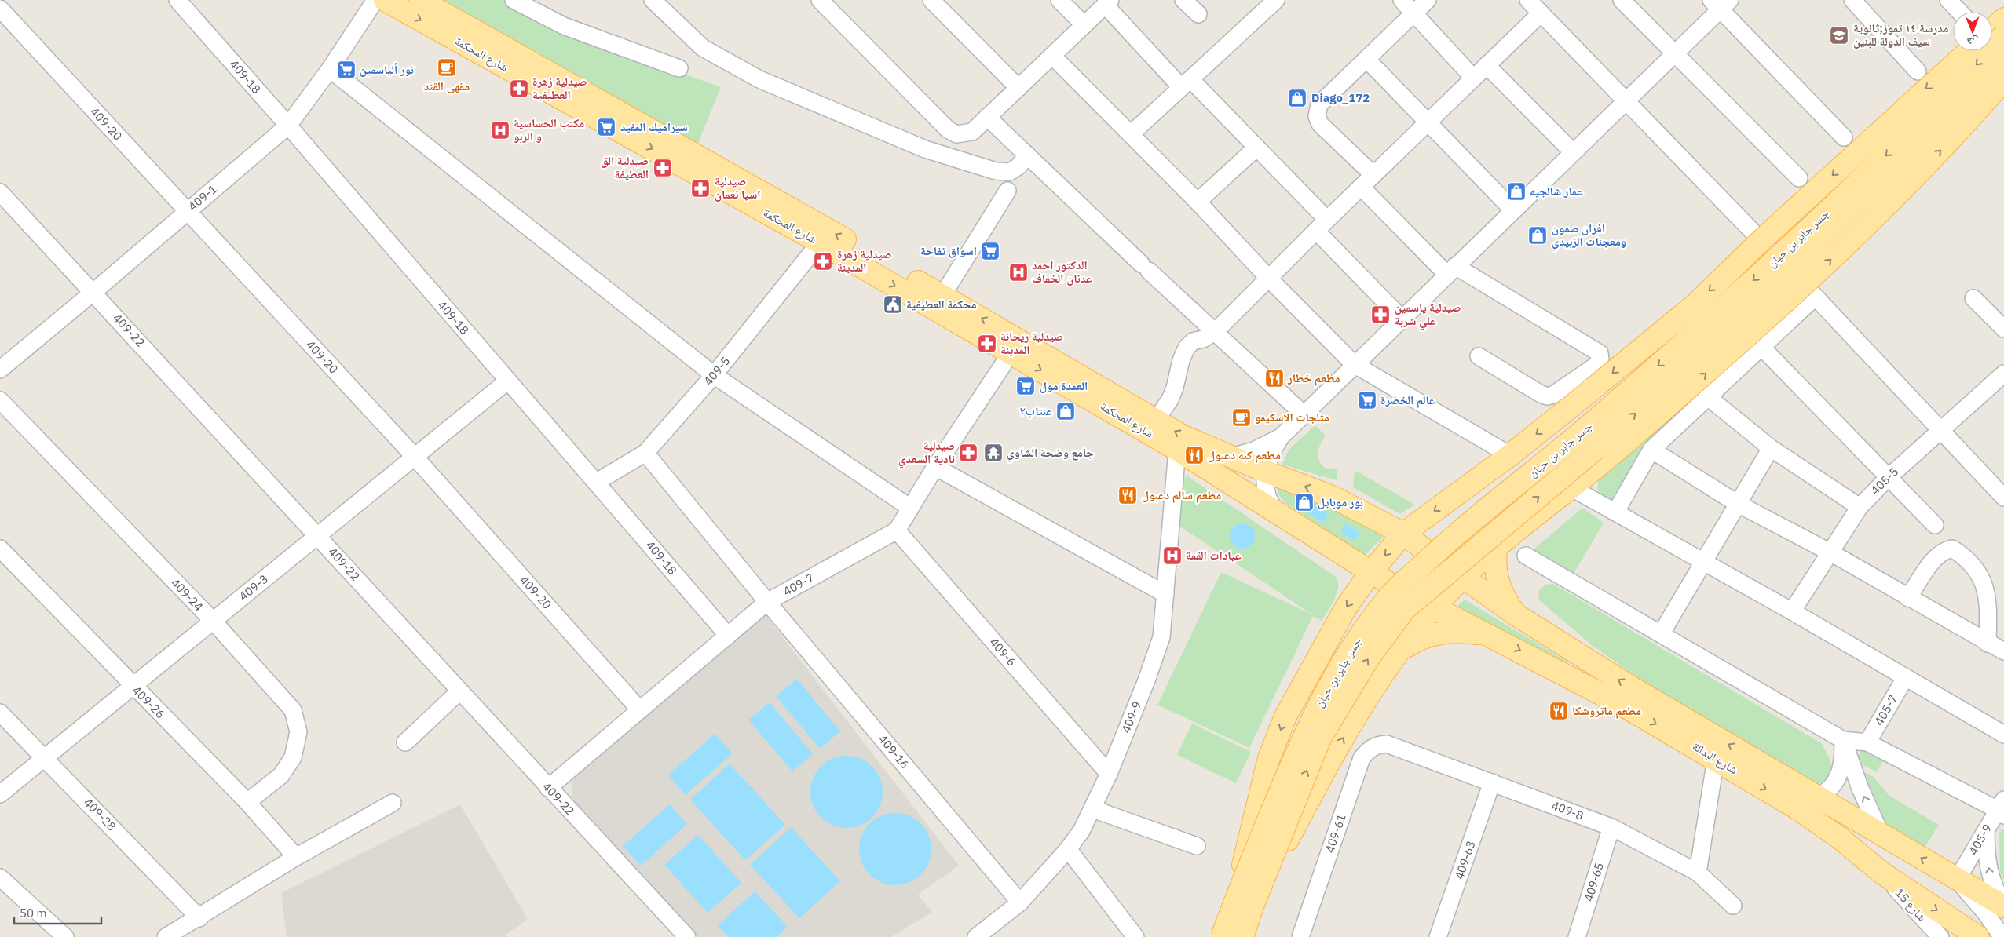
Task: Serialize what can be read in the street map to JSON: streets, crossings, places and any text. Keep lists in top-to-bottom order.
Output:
{
  "streets": {
    "main road": ["شارع المحكمة", "جسر جابر بن حيان", "شارع البدالة"],
    "street": [
      "409-18",
      "409-20",
      "409-1",
      "409-22",
      "409-5",
      "405-5",
      "409-7",
      "409-3",
      "409-24",
      "409-6",
      "409-26",
      "405-7",
      "409-9",
      "409-16",
      "409-8",
      "409-28",
      "409-61",
      "405-9",
      "409-63",
      "409-65",
      "شارع 15"
    ]
  },
  "crossings": [
    ["شارع المحكمة", "409-5"],
    ["شارع المحكمة", "409-9"],
    ["409-18", "409-1"],
    ["409-18", "409-5"],
    ["409-18", "409-7"],
    ["409-18", "409-3"],
    ["409-20", "409-1"],
    ["409-20", "409-7"],
    ["409-20", "409-3"],
    ["409-1", "409-22"],
    ["409-22", "409-7"],
    ["409-22", "409-3"],
    ["409-5", "409-16"],
    ["409-7", "409-6"],
    ["409-7", "409-16"],
    ["409-3", "409-24"],
    ["409-3", "409-26"],
    ["409-3", "409-28"],
    ["409-24", "409-26"],
    ["409-6", "409-9"],
    ["409-9", "409-16"],
    ["شارع البدالة", "405-9"],
    ["شارع البدالة", "شارع 15"],
    ["409-8", "409-61"],
    ["409-8", "409-63"],
    ["409-8", "409-65"]
  ],
  "places": {
    "school or university": ["مدرسة ١٤ تموز;ثانوية سيف الدولة للبنين"],
    "cafe": ["مقهى القند", "مثلجات الاسكيمو"],
    "supermarket": [
      "نور ألياسمين",
      "سيراميك المفيد",
      "اسواق تفاحة",
      "العمدة مول",
      "عالم الخضرة"
    ],
    "pharmacy": [
      "صيدلية زهرة العطيفية",
      "صيدلية الق العطيفة",
      "صيدلية اسيا نعمان",
      "صيدلية زهرة المدينة",
      "صيدلية ياسمين علي شربة",
      "صيدلية ريحانة المدينة",
      "صيدلية نادية السعدي"
    ],
    "shop": [
      "Diago_172",
      "عمار شالجيه",
      "افران صمون ومعجنات الزبيدي",
      "عنتاب٢",
      "بور موبايل"
    ],
    "hospital": ["مكتب الحساسية و الربو", "الدكتور احمد عدنان الخفاف", "عيادات القمة"],
    "public building": ["محكمة العطيفية"],
    "restaurant": [
      "مطعم خطار",
      "مطعم كبه دعبول",
      "مطعم سالم دعبول",
      "مطعم ماتروشكا"
    ],
    "temple": ["جامع وضحة الشاوي"]
  },
  "scale_bar": "50 m",
  "north": "bottom"
}
